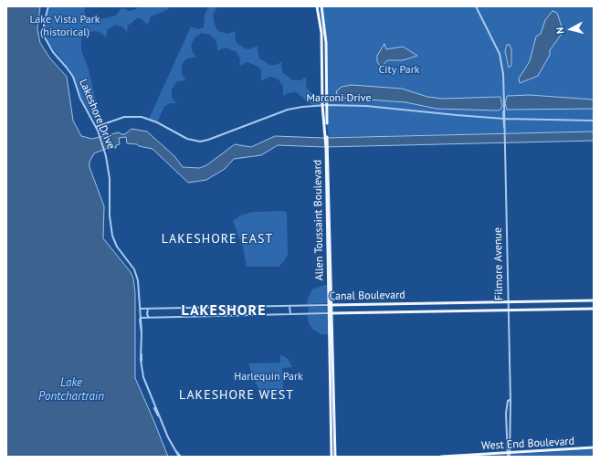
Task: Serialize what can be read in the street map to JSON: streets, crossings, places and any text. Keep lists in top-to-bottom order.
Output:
{
  "streets": {
    "main road": ["Allen Toussaint Boulevard", "Canal Boulevard", "West End Boulevard"],
    "street": ["Marconi Drive", "Lakeshore Drive", "Filmore Avenue"]
  },
  "crossings": [
    ["Marconi Drive", "Lakeshore Drive"],
    ["Marconi Drive", "Allen Toussaint Boulevard"],
    ["Marconi Drive", "Filmore Avenue"],
    ["Lakeshore Drive", "Canal Boulevard"],
    ["Allen Toussaint Boulevard", "Canal Boulevard"],
    ["Filmore Avenue", "Canal Boulevard"],
    ["Filmore Avenue", "West End Boulevard"]
  ],
  "districts": ["LAKESHORE EAST", "LAKESHORE", "LAKESHORE WEST"],
  "water": ["Lake Pontchartrain"],
  "parks": ["Lake Vista Park (historical)", "City Park", "Harlequin Park"],
  "north": "left"
}
